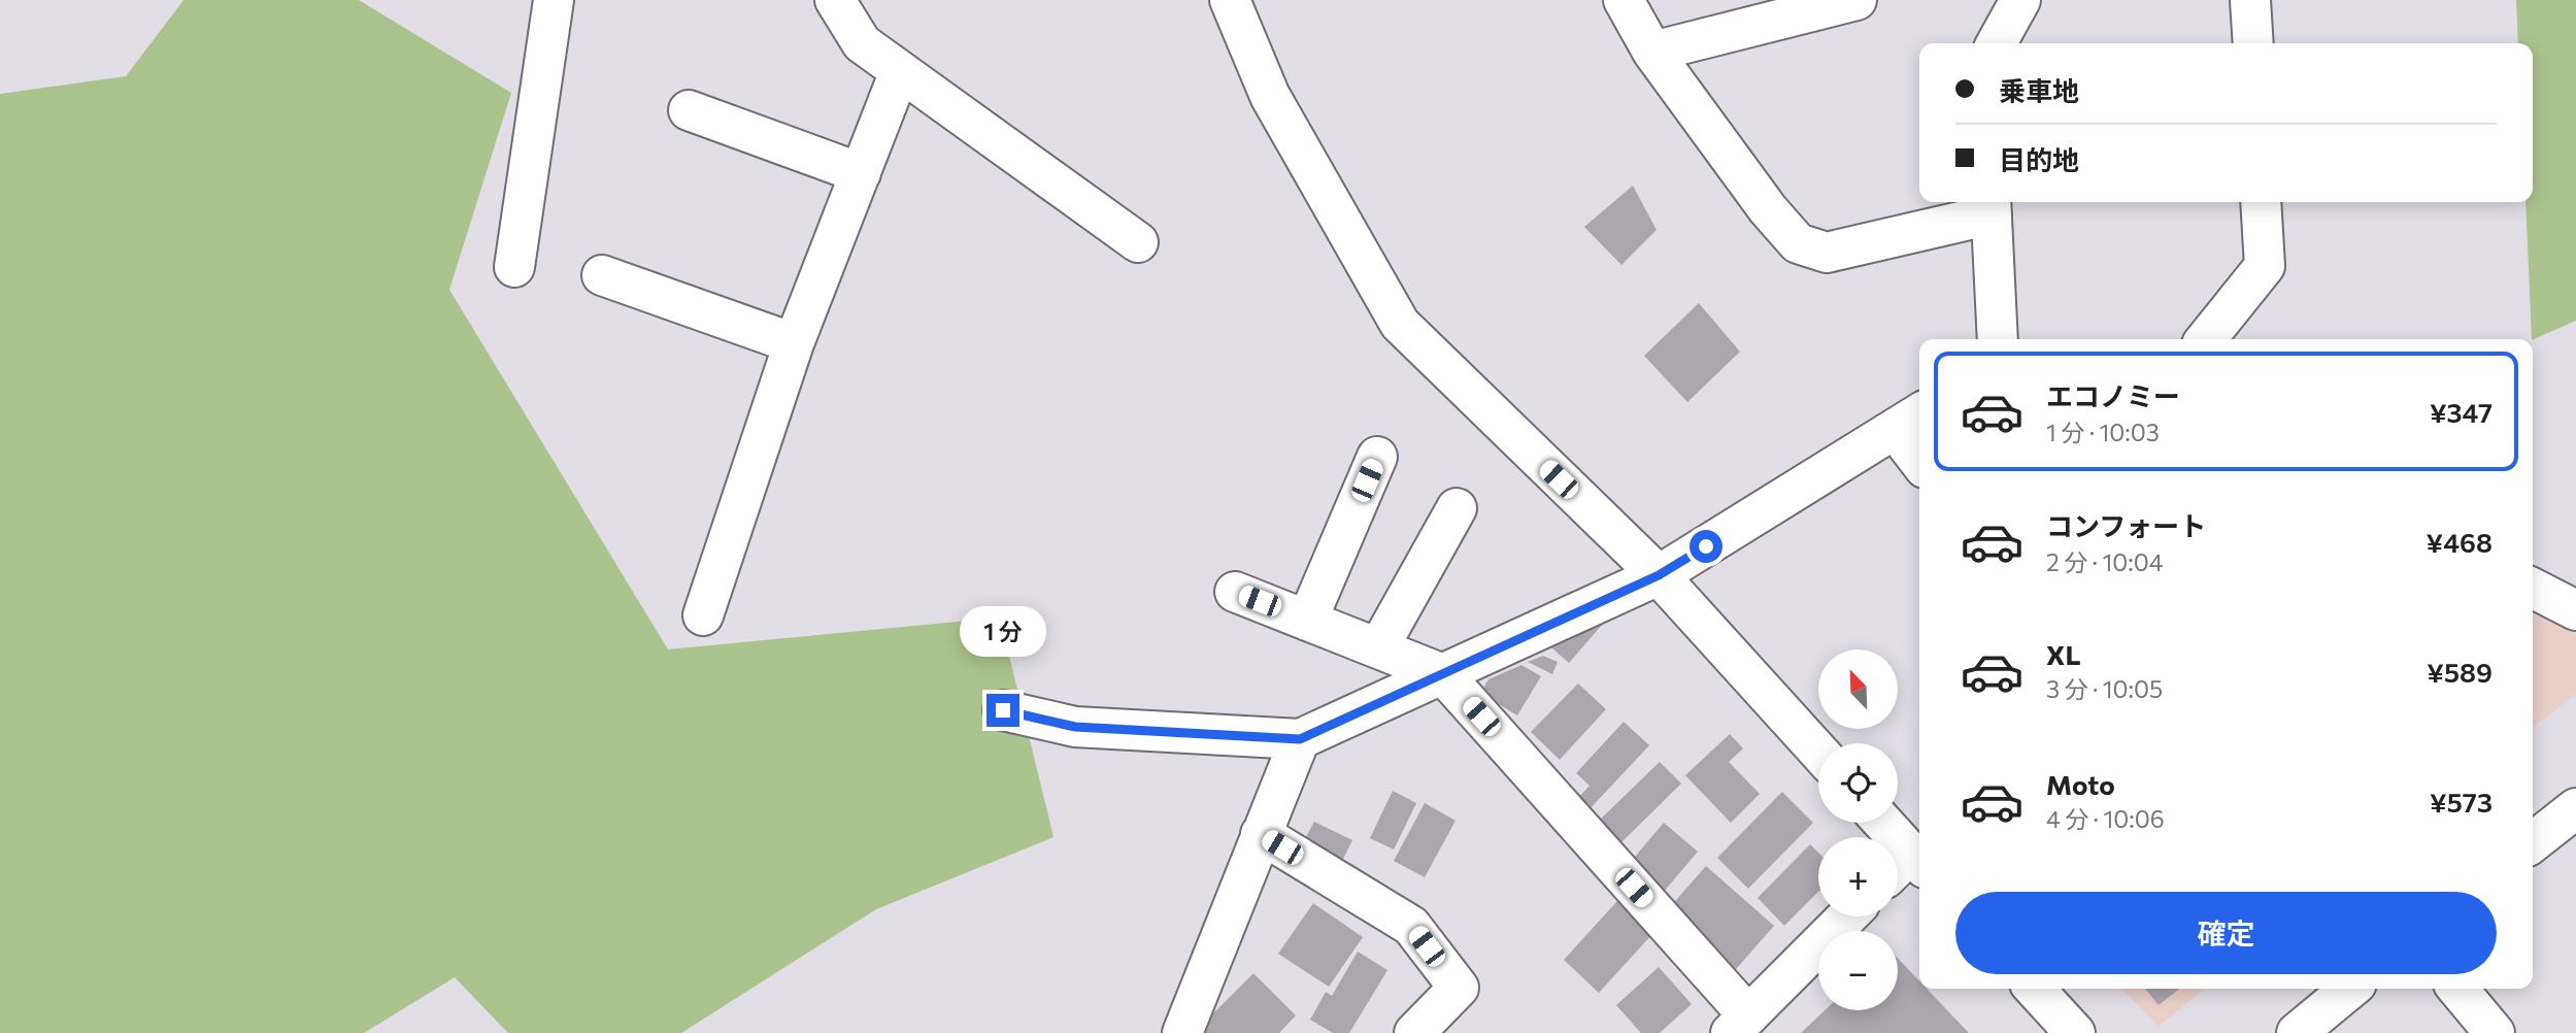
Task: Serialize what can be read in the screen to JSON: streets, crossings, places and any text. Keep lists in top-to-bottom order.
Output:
{
  "north": "top left",
  "page": {
    "banner": ["乗車地", "目的地"],
    "list": [
      {
        "name": "エコノミー",
        "note": "1 分 · 10:03",
        "value": "¥347"
      },
      {
        "name": "コンフォート",
        "note": "2 分 · 10:04",
        "value": "¥468"
      },
      {
        "name": "XL",
        "note": "3 分 · 10:05",
        "value": "¥589"
      },
      {
        "name": "Moto",
        "note": "4 分 · 10:06",
        "value": "¥573"
      }
    ],
    "bubble": "1 分",
    "map_buttons": ["+", "−"],
    "buttons": "確定"
  }
}
